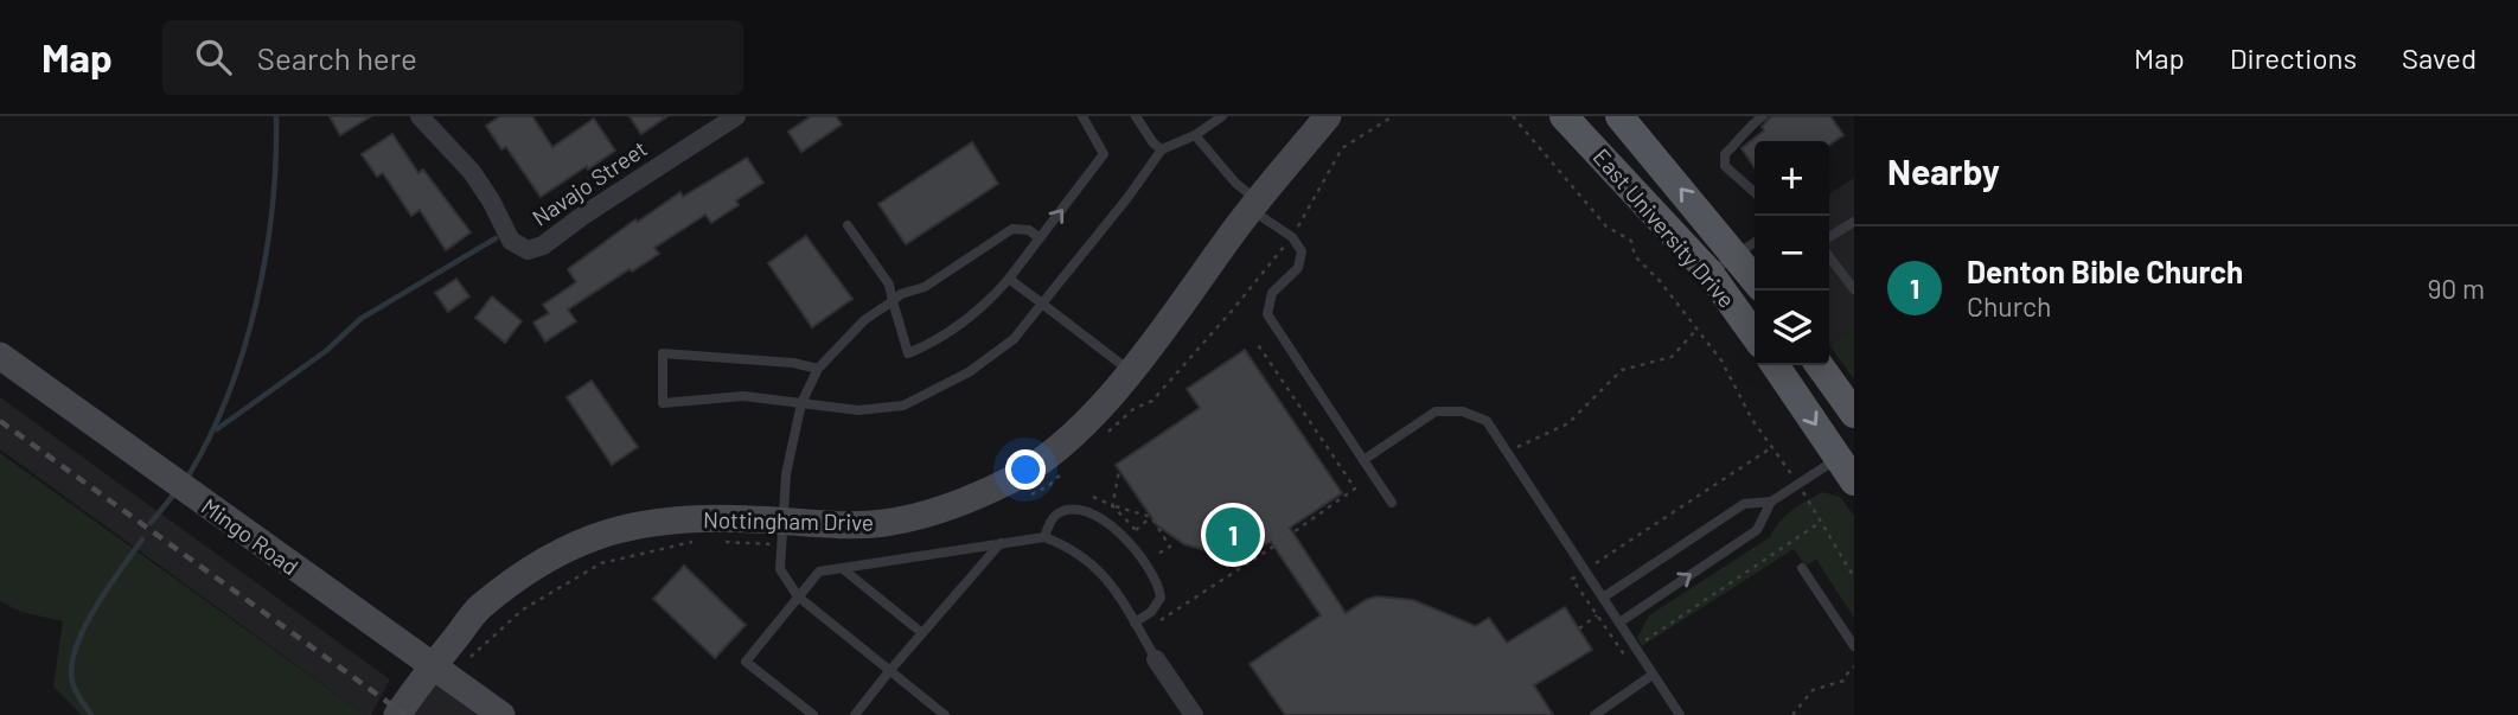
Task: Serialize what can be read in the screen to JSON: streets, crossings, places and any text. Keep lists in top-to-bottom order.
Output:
{
  "streets": {
    "main road": ["East University Drive"],
    "street": ["Navajo Street", "Nottingham Drive", "Mingo Road"]
  },
  "crossings": [
    ["Nottingham Drive", "Mingo Road"]
  ],
  "page": {
    "header": "Map",
    "search": "Search here",
    "nav": ["Map", "Directions", "Saved"],
    "heading": "Nearby",
    "map_buttons": ["+", "−"],
    "list": [
      {
        "mark": "1",
        "name": "Denton Bible Church",
        "note": "Church",
        "value": "90 m"
      }
    ],
    "pins": "1"
  }
}
